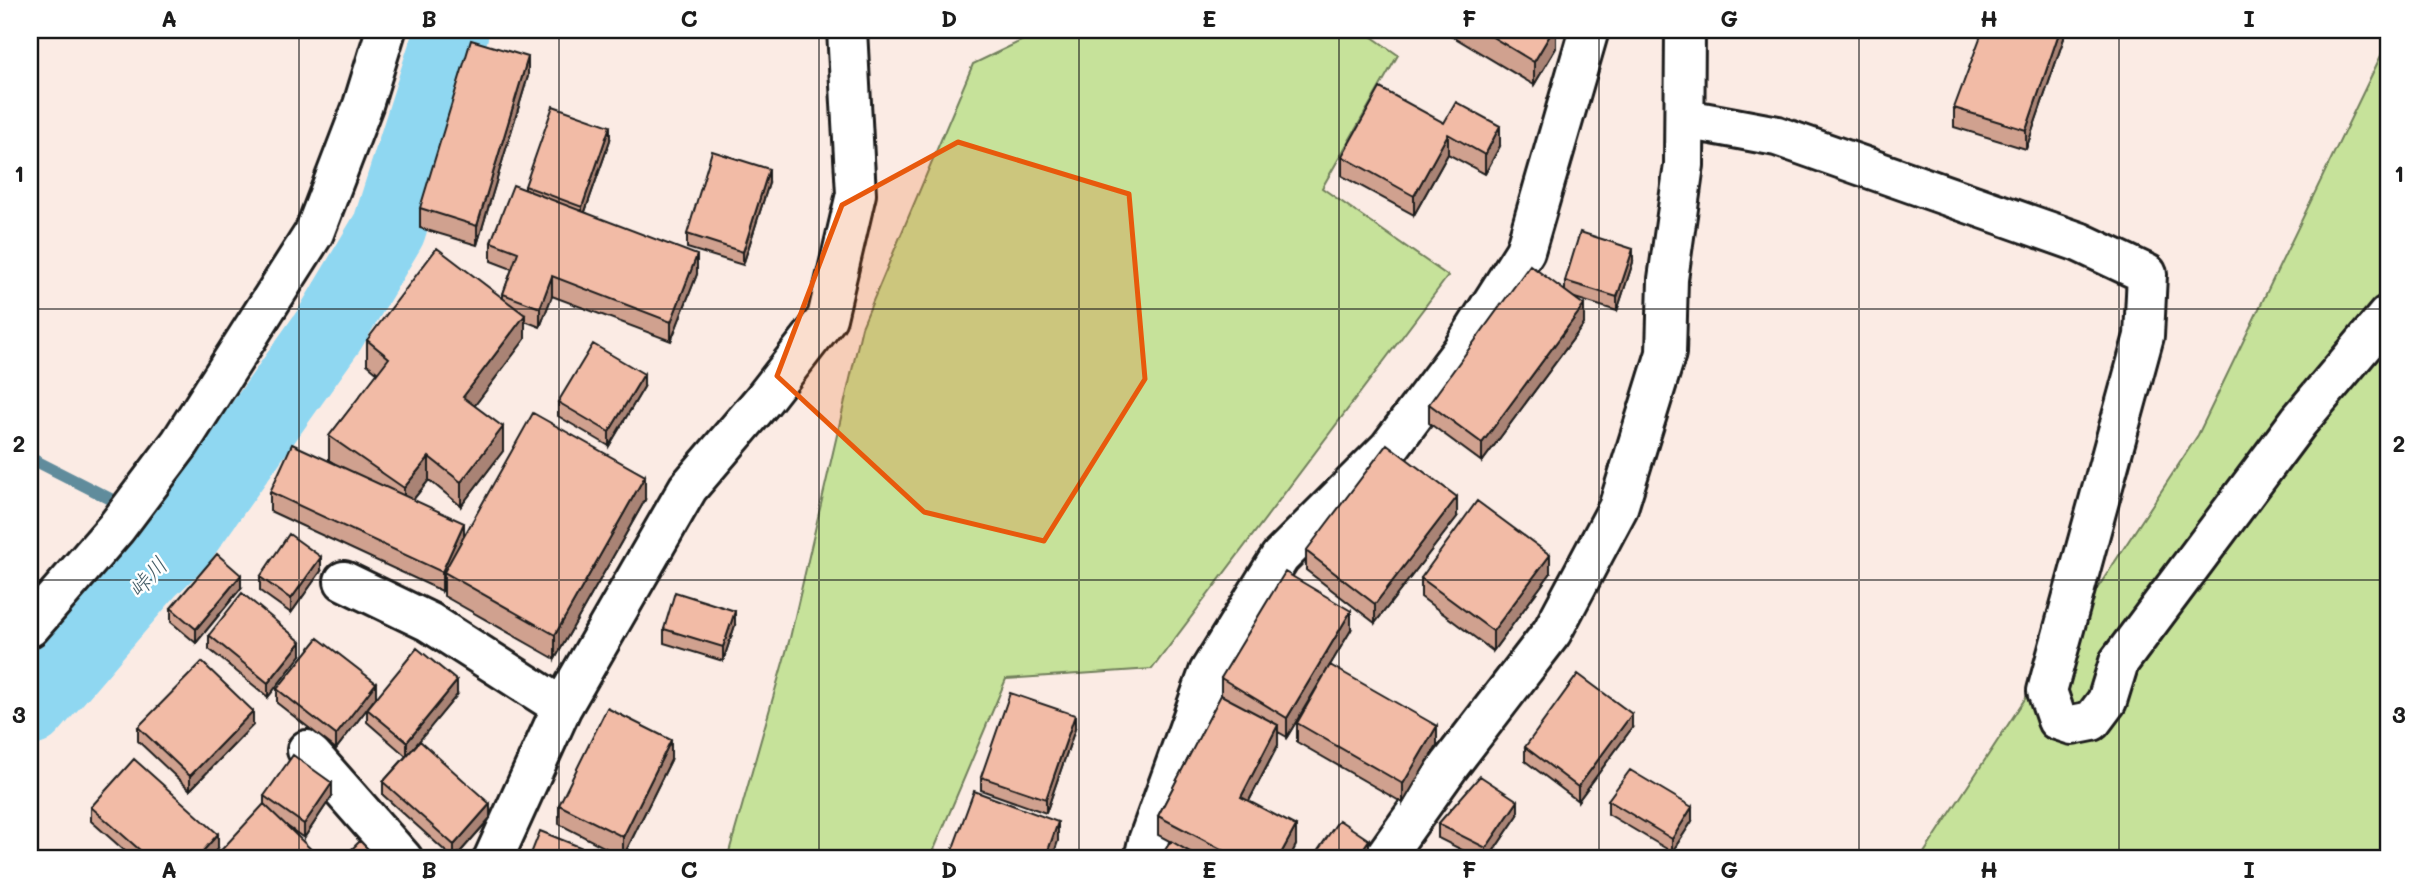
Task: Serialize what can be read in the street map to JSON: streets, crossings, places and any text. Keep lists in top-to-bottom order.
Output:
{
  "water": ["峠川"],
  "grid": {
    "columns": [
      "A",
      "B",
      "C",
      "D",
      "E",
      "F",
      "G",
      "H",
      "I"
    ],
    "rows": ["1", "2", "3"]
  }
}
